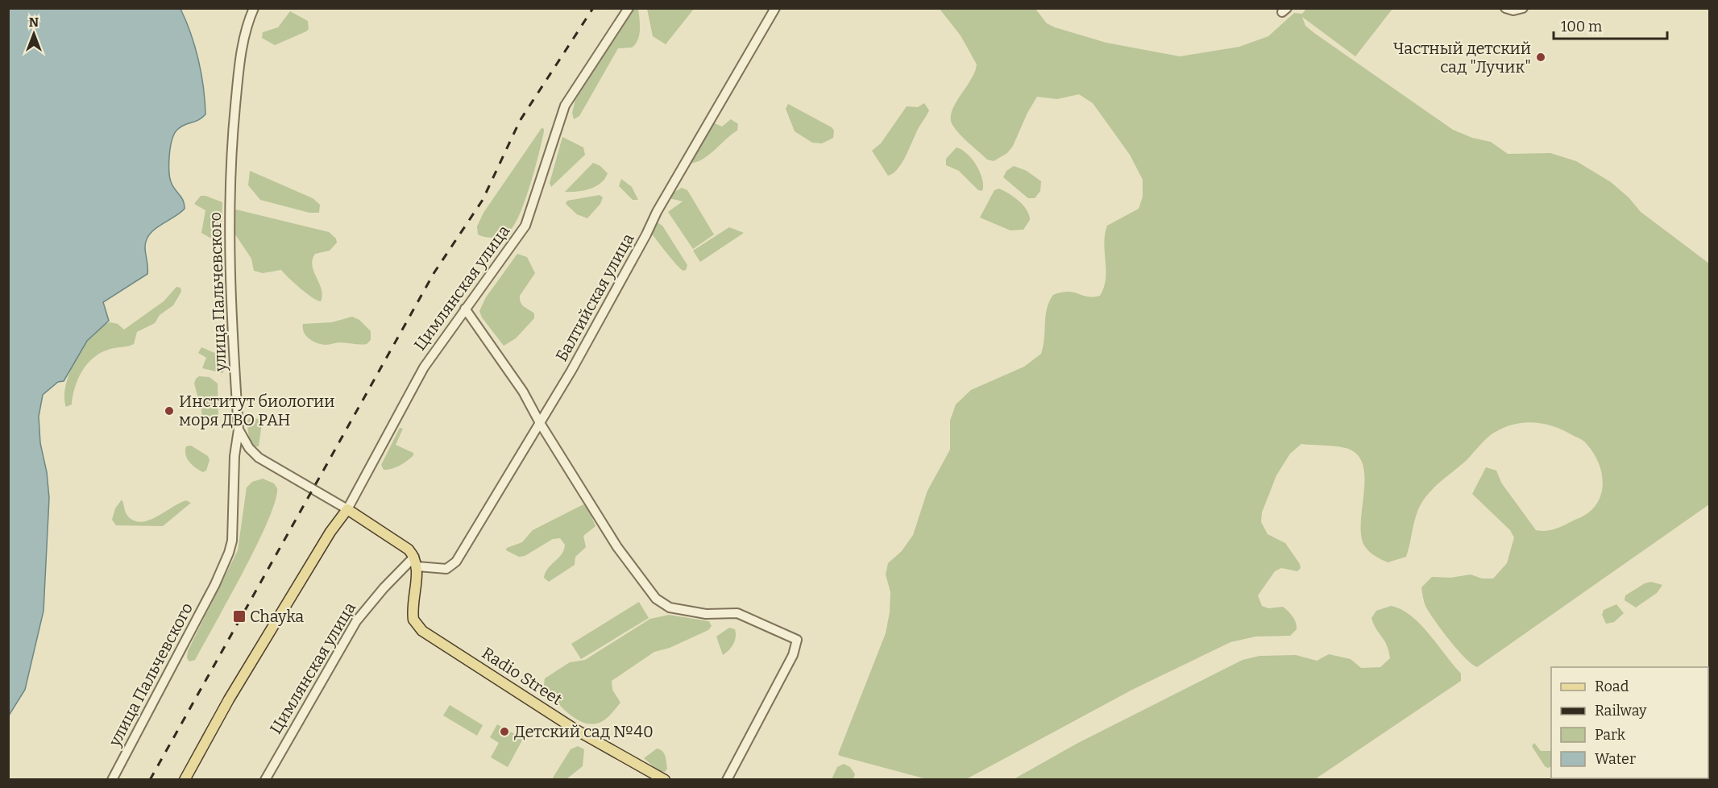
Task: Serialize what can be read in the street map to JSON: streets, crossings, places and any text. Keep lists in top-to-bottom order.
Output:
{
  "streets": {
    "main road": ["Radio Street"],
    "street": ["Цимлянская улица", "улица Пальчевского", "Балтийская улица"]
  },
  "crossings": [
    ["Цимлянская улица", "Балтийская улица"],
    ["Цимлянская улица", "Radio Street"],
    ["Балтийская улица", "Radio Street"]
  ],
  "places": {
    "other": ["Частный детский сад \"Лучик\"", "Институт биологии моря ДВО РАН", "Детский сад №40"],
    "transit": ["Chayka"]
  },
  "legend": [
    "Road",
    "Railway",
    "Park",
    "Water"
  ],
  "scale_bar": "100 m",
  "north": "top"
}
